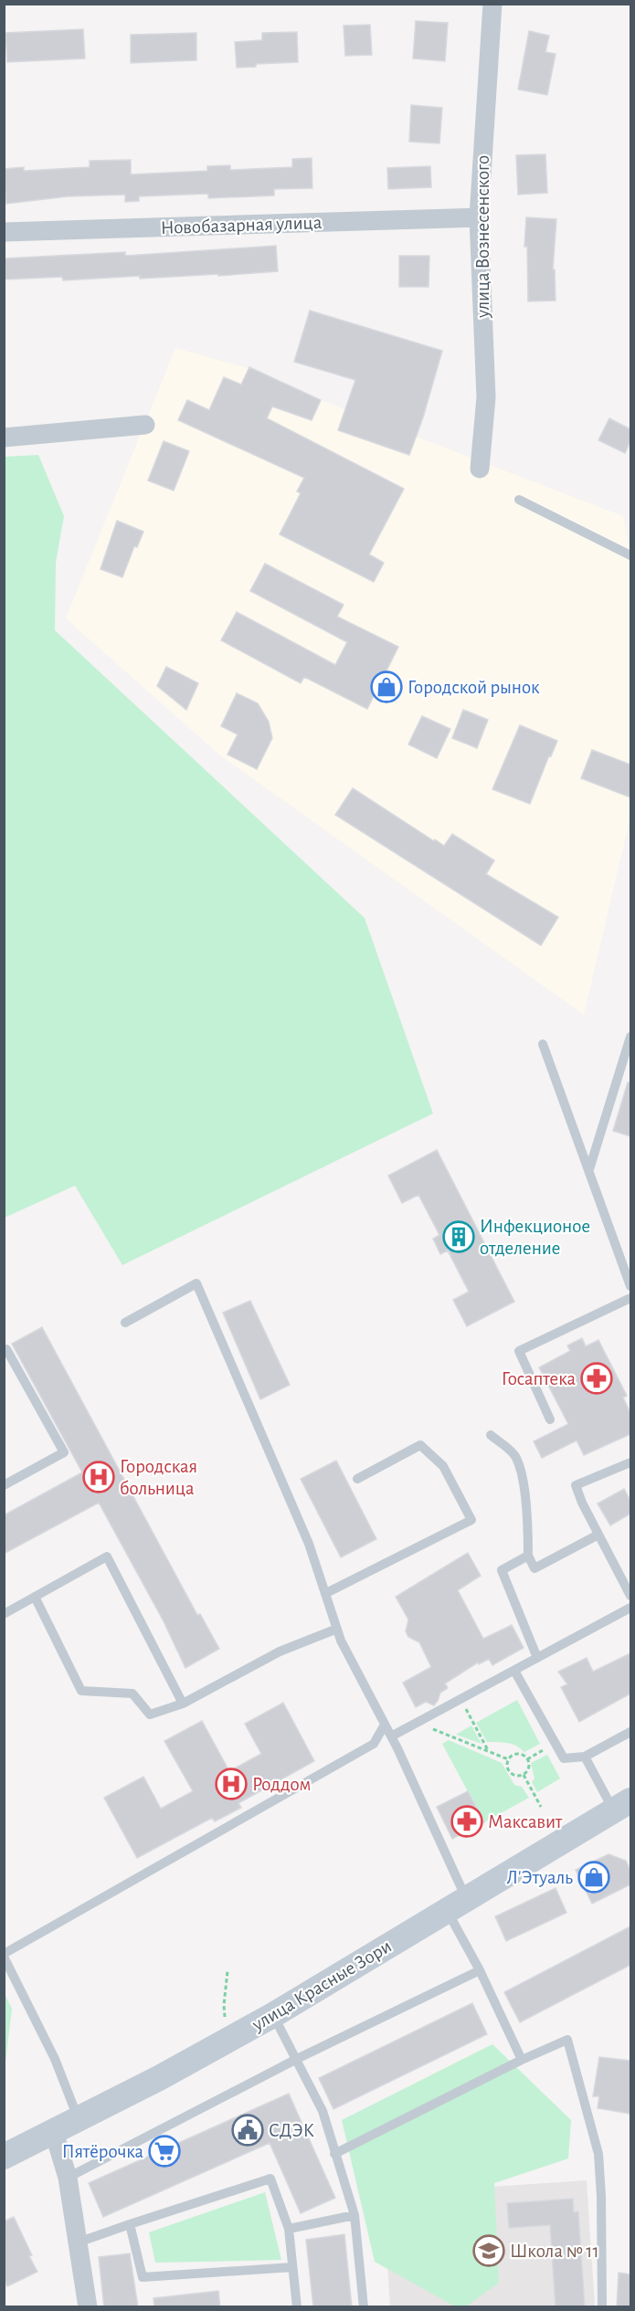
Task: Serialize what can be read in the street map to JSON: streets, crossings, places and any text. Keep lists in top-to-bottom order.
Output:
{
  "streets": {
    "main road": ["улица Красные Зори"],
    "street": ["Новобазарная улица", "улица Вознесенского"]
  },
  "crossings": [
    ["Новобазарная улица", "улица Вознесенского"]
  ],
  "places": {
    "shop": ["Городской рынок", "Л'Этуаль"],
    "building": ["Инфекционое отделение"],
    "pharmacy": ["Госаптека", "Максавит"],
    "hospital": ["Городская больница", "Роддом"],
    "public building": ["СДЭК"],
    "supermarket": ["Пятёрочка"],
    "school or university": ["Школа № 11"]
  }
}
